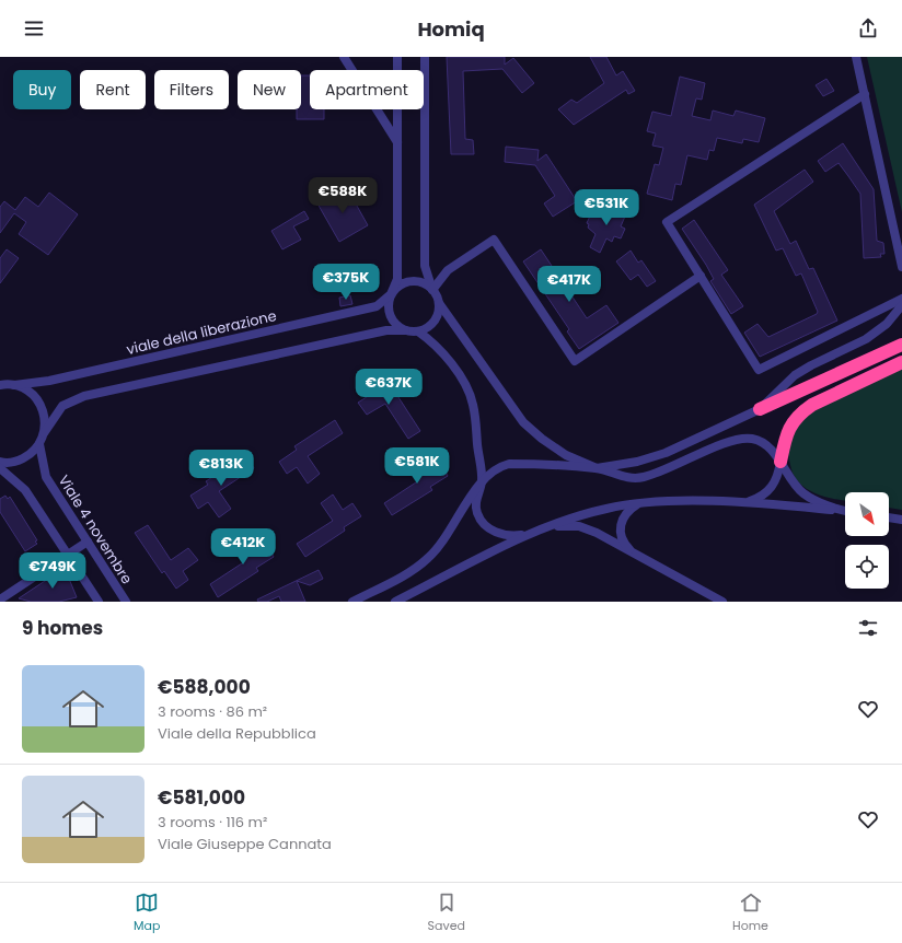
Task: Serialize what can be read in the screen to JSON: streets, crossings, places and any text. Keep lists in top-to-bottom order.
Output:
{
  "streets": {
    "street": ["viale della liberazione", "Viale 4 novembre"]
  },
  "north": "bottom right",
  "page": {
    "header": "Homiq",
    "chip": [
      "Buy",
      "Rent",
      "Filters",
      "New",
      "Apartment"
    ],
    "price": [
      "€588K",
      "€531K",
      "€375K",
      "€417K",
      "€637K",
      "€581K",
      "€813K",
      "€412K",
      "€749K"
    ],
    "heading": "9 homes",
    "list": [
      {
        "name": "€588,000",
        "note": "3 rooms · 86 m² · Viale della Repubblica"
      },
      {
        "name": "€581,000",
        "note": "3 rooms · 116 m² · Viale Giuseppe Cannata"
      }
    ],
    "tabs": ["Map", "Saved", "Home"]
  }
}
